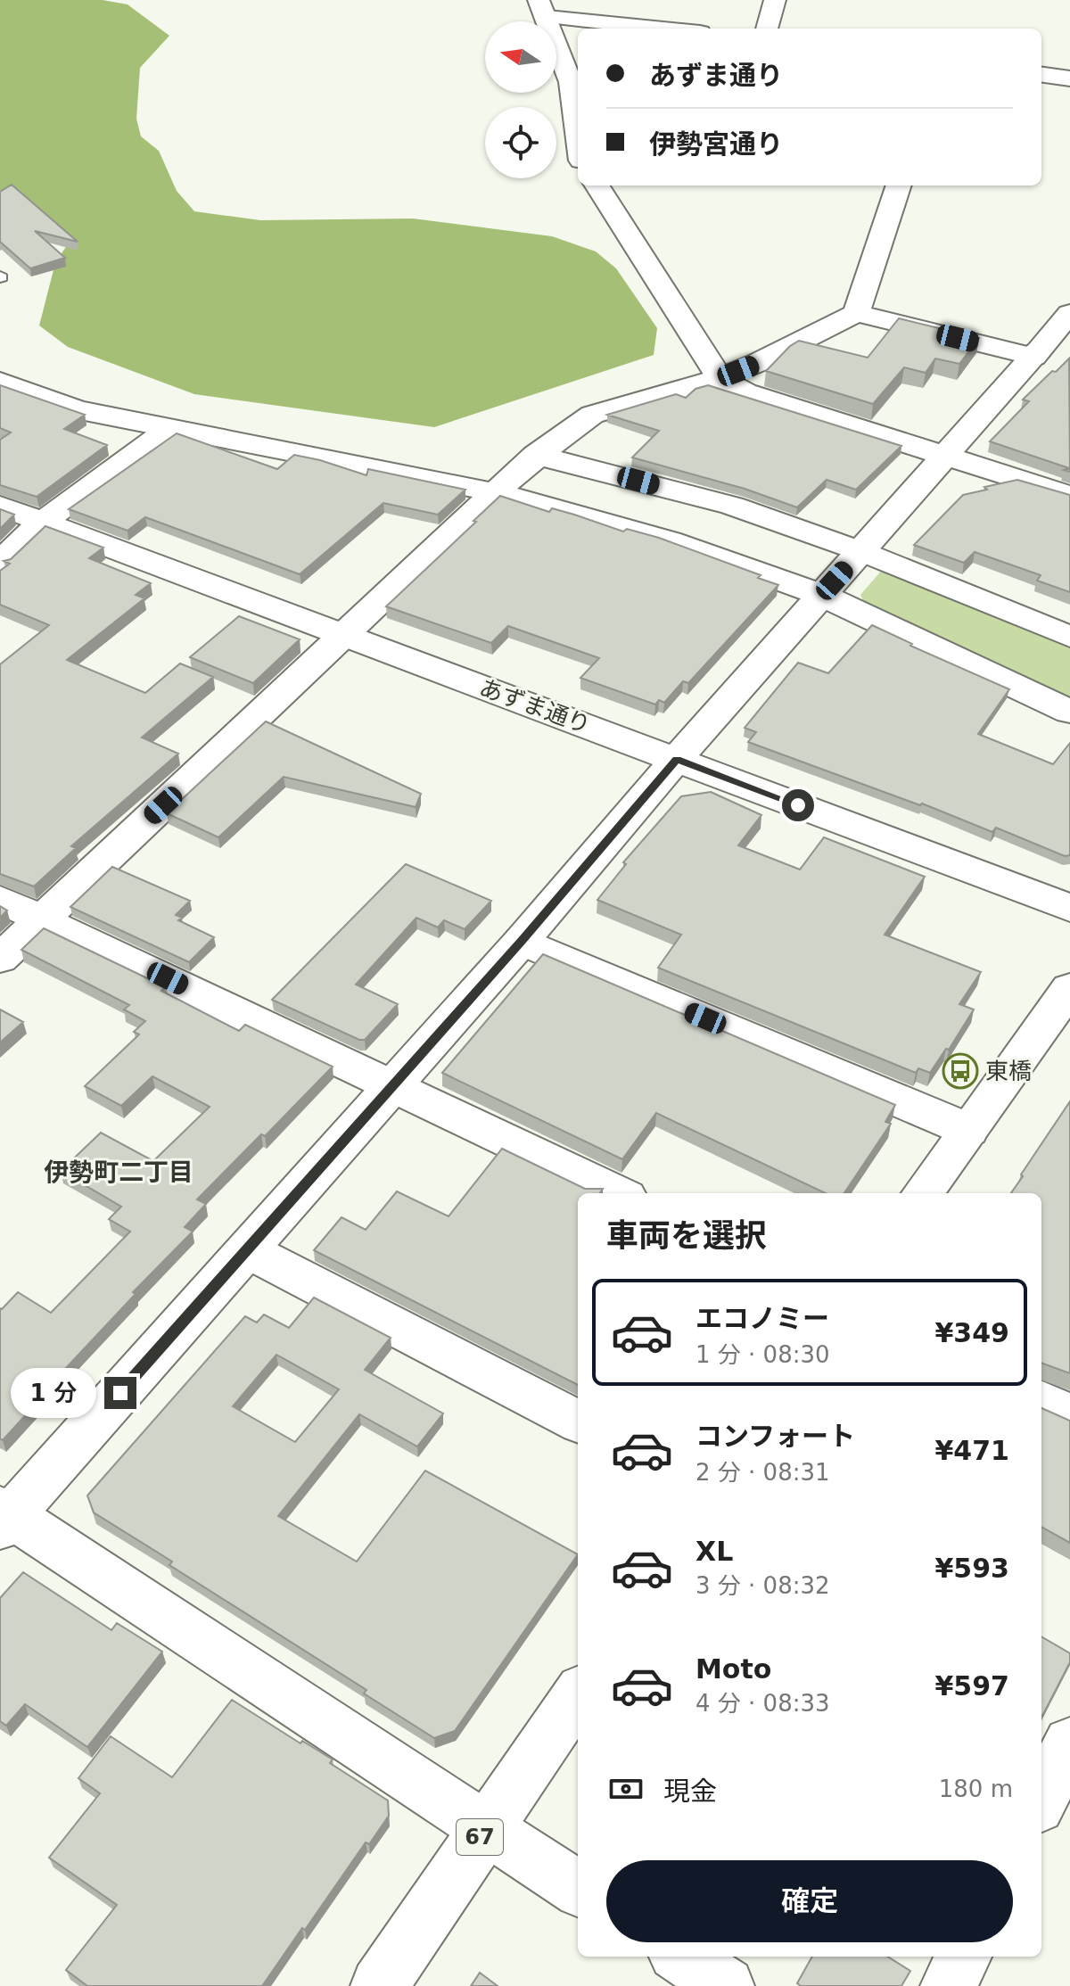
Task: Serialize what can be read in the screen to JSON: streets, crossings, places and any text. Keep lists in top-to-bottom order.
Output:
{
  "streets": {
    "street": ["あずま通り", "67"]
  },
  "districts": ["伊勢町二丁目"],
  "places": {
    "bus stop": ["東橋"]
  },
  "north": "left",
  "page": {
    "banner": ["あずま通り", "伊勢宮通り"],
    "heading": "車両を選択",
    "list": [
      {
        "name": "エコノミー",
        "note": "1 分 · 08:30",
        "value": "¥349"
      },
      {
        "name": "コンフォート",
        "note": "2 分 · 08:31",
        "value": "¥471"
      },
      {
        "name": "XL",
        "note": "3 分 · 08:32",
        "value": "¥593"
      },
      {
        "name": "Moto",
        "note": "4 分 · 08:33",
        "value": "¥597"
      }
    ],
    "bubble": "1 分",
    "pay": ["現金", "180 m"],
    "buttons": "確定"
  }
}
